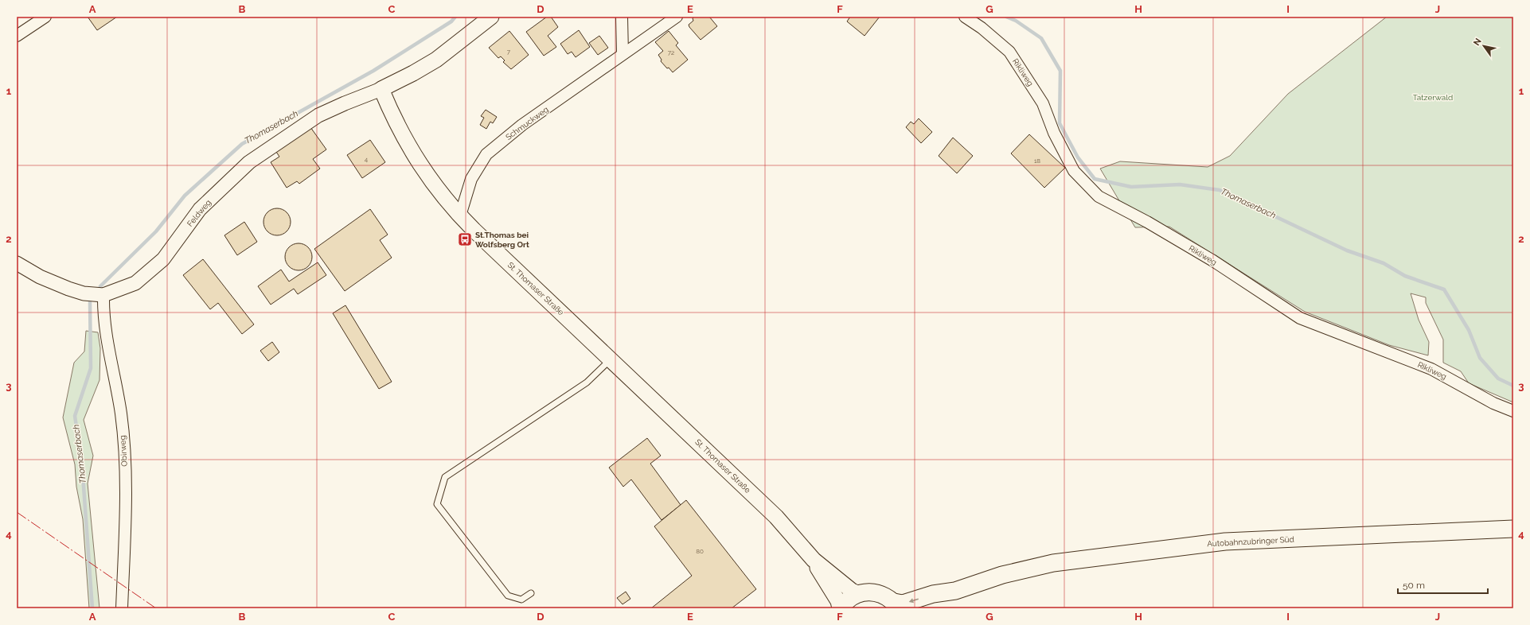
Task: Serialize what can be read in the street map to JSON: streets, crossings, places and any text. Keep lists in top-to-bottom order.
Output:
{
  "streets": {
    "main road": ["St. Thomaser Straße", "Autobahnzubringer Süd"],
    "street": [
      "Rikliweg",
      "Schmuckweg",
      "Feldweg",
      "Obirweg"
    ]
  },
  "crossings": [
    ["Schmuckweg", "St. Thomaser Straße"],
    ["Feldweg", "St. Thomaser Straße"],
    ["Feldweg", "Obirweg"]
  ],
  "water": ["Thomaserbach"],
  "parks": ["Tatzerwald"],
  "places": {
    "bus stop": ["St.Thomas bei Wolfsberg Ort"]
  },
  "house_numbers": [
    "7",
    "72",
    "4",
    "18",
    "80"
  ],
  "scale_bar": "50 m",
  "north": "top left",
  "grid": {
    "columns": [
      "A",
      "B",
      "C",
      "D",
      "E",
      "F",
      "G",
      "H",
      "I",
      "J"
    ],
    "rows": [
      "1",
      "2",
      "3",
      "4"
    ]
  }
}
